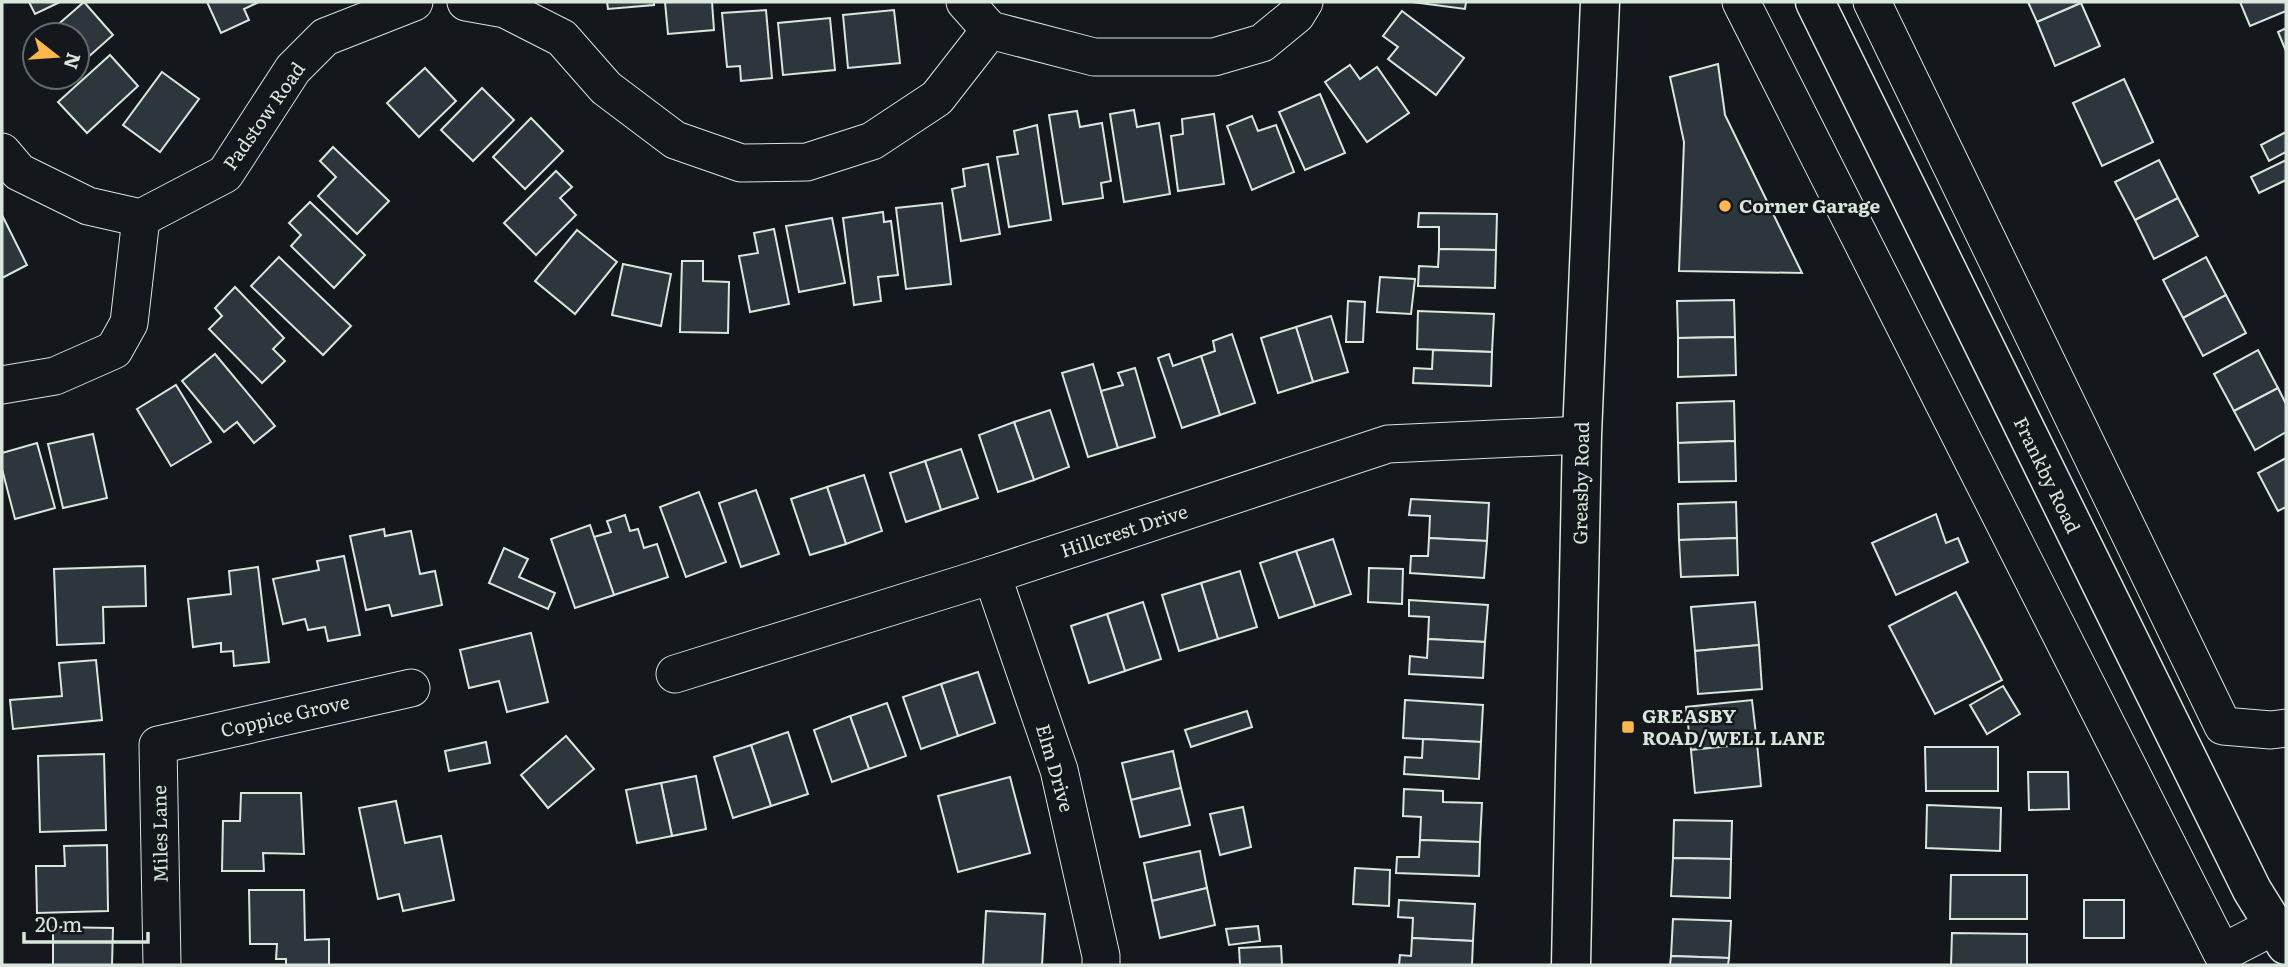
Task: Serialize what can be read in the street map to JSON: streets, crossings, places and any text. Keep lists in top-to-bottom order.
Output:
{
  "streets": {
    "main road": ["Frankby Road", "Greasby Road"],
    "street": [
      "Padstow Road",
      "Hillcrest Drive",
      "Coppice Grove",
      "Elm Drive",
      "Miles Lane"
    ]
  },
  "crossings": [
    ["Greasby Road", "Hillcrest Drive"],
    ["Hillcrest Drive", "Elm Drive"],
    ["Coppice Grove", "Miles Lane"]
  ],
  "places": {
    "other": ["Corner Garage"],
    "transit": ["GREASBY ROAD/WELL LANE"]
  },
  "scale_bar": "20 m",
  "north": "right"
}
